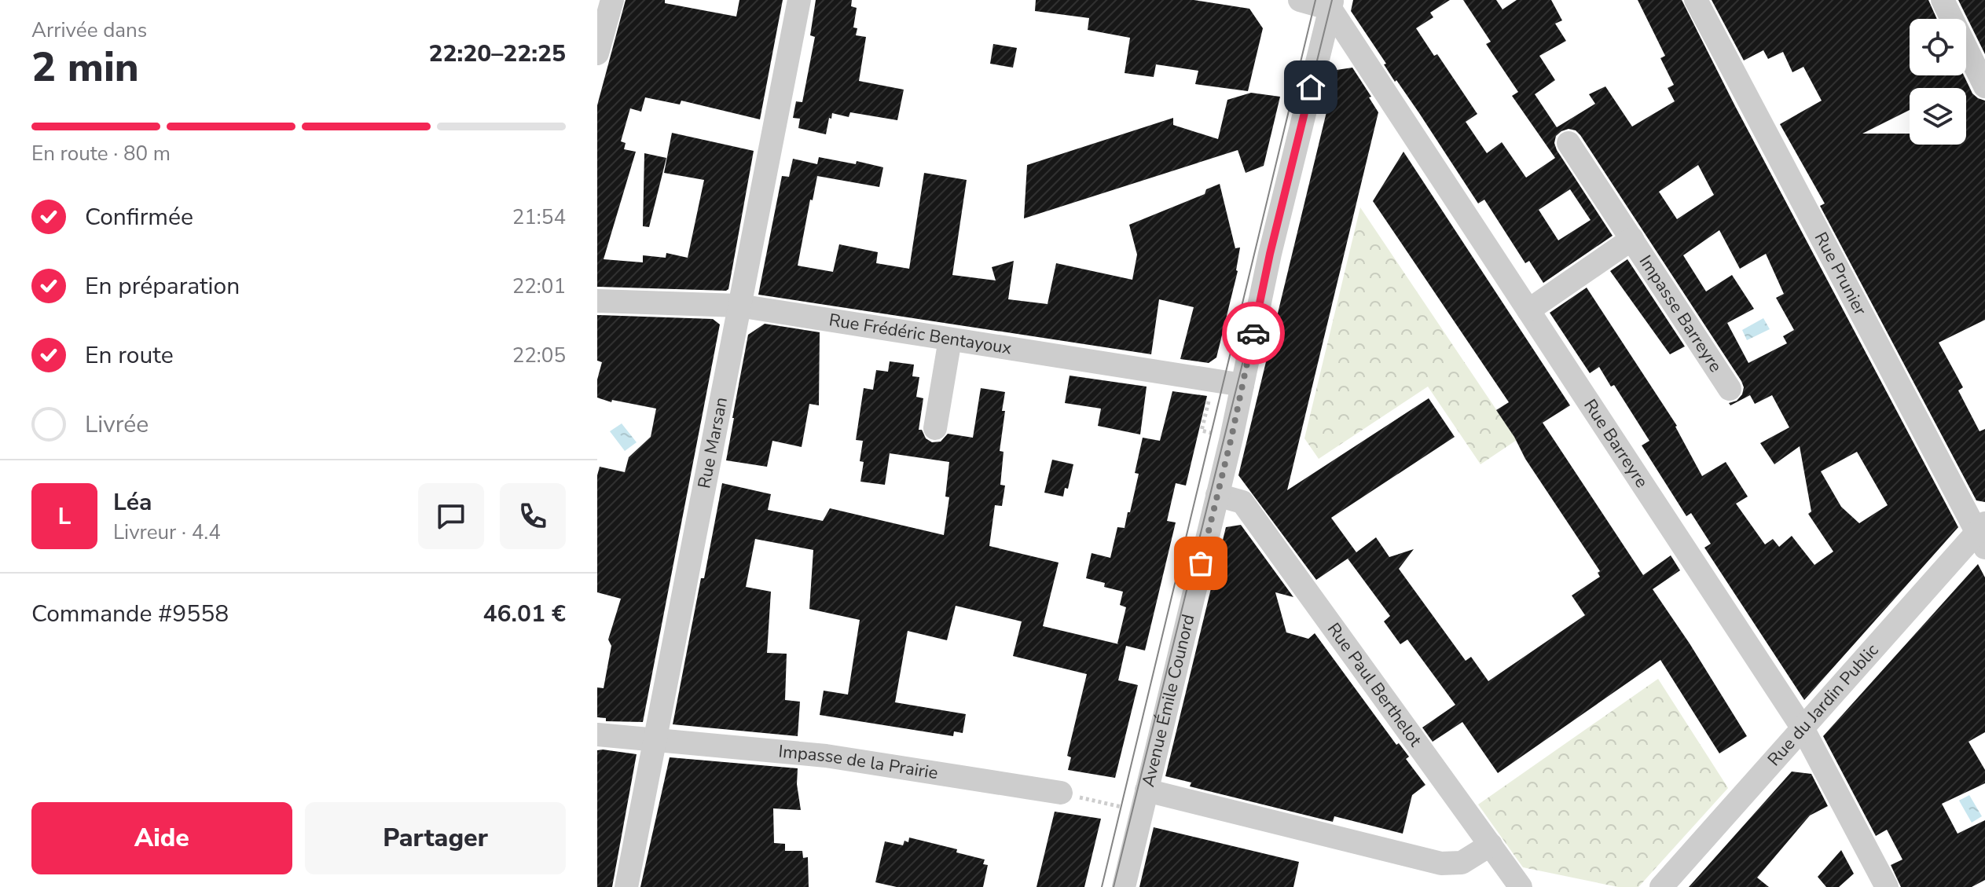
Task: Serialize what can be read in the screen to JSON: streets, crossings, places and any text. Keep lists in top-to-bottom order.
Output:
{
  "streets": {
    "street": [
      "Rue Prunier",
      "Impasse Barreyre",
      "Rue Frédéric Bentayoux",
      "Rue Marsan",
      "Rue Barreyre",
      "Rue Paul Berthelot",
      "Avenue Émile Counord",
      "Rue du Jardin Public",
      "Impasse de la Prairie"
    ]
  },
  "crossings": [
    ["Rue Prunier", "Rue du Jardin Public"],
    ["Impasse Barreyre", "Rue Barreyre"],
    ["Rue Frédéric Bentayoux", "Rue Marsan"],
    ["Rue Frédéric Bentayoux", "Avenue Émile Counord"],
    ["Rue Marsan", "Impasse de la Prairie"],
    ["Rue Barreyre", "Avenue Émile Counord"],
    ["Rue Barreyre", "Rue du Jardin Public"],
    ["Rue Paul Berthelot", "Avenue Émile Counord"]
  ],
  "page": {
    "heading": ["2 min", "Arrivée dans", "22:20–22:25"],
    "panel": [
      "Léa",
      "Livreur · 4.4",
      "Commande #9558",
      "46.01 €"
    ],
    "bar": "En route · 80 m",
    "list": [
      ["Confirmée", "21:54"],
      ["En préparation", "22:01"],
      ["En route", "22:05"],
      "Livrée"
    ],
    "round": "L",
    "buttons": ["Aide", "Partager"]
  }
}
